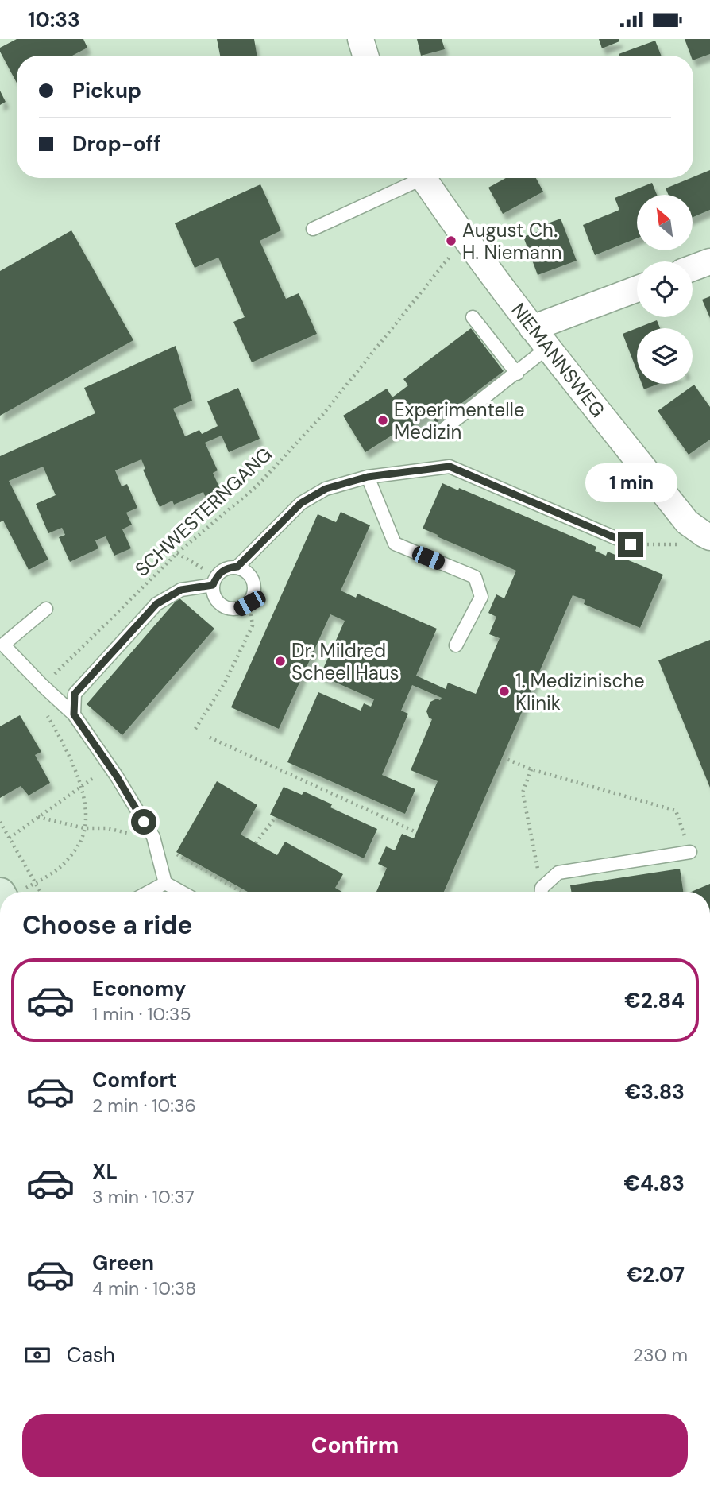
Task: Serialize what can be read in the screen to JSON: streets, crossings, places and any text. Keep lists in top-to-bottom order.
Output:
{
  "streets": {
    "street": ["NIEMANNSWEG"],
    "path": ["SCHWESTERNGANG"]
  },
  "crossings": [
    ["NIEMANNSWEG", "SCHWESTERNGANG"]
  ],
  "places": [
    "August Ch. H. Niemann",
    "Experimentelle Medizin",
    "Dr. Mildred Scheel Haus",
    "1. Medizinische Klinik"
  ],
  "north": "top left",
  "page": {
    "status": "10:33",
    "banner": ["Pickup", "Drop-off"],
    "bubble": "1 min",
    "heading": "Choose a ride",
    "list": [
      {
        "name": "Economy",
        "note": "1 min · 10:35",
        "value": "€2.84"
      },
      {
        "name": "Comfort",
        "note": "2 min · 10:36",
        "value": "€3.83"
      },
      {
        "name": "XL",
        "note": "3 min · 10:37",
        "value": "€4.83"
      },
      {
        "name": "Green",
        "note": "4 min · 10:38",
        "value": "€2.07"
      }
    ],
    "pay": ["Cash", "230 m"],
    "buttons": "Confirm"
  }
}
